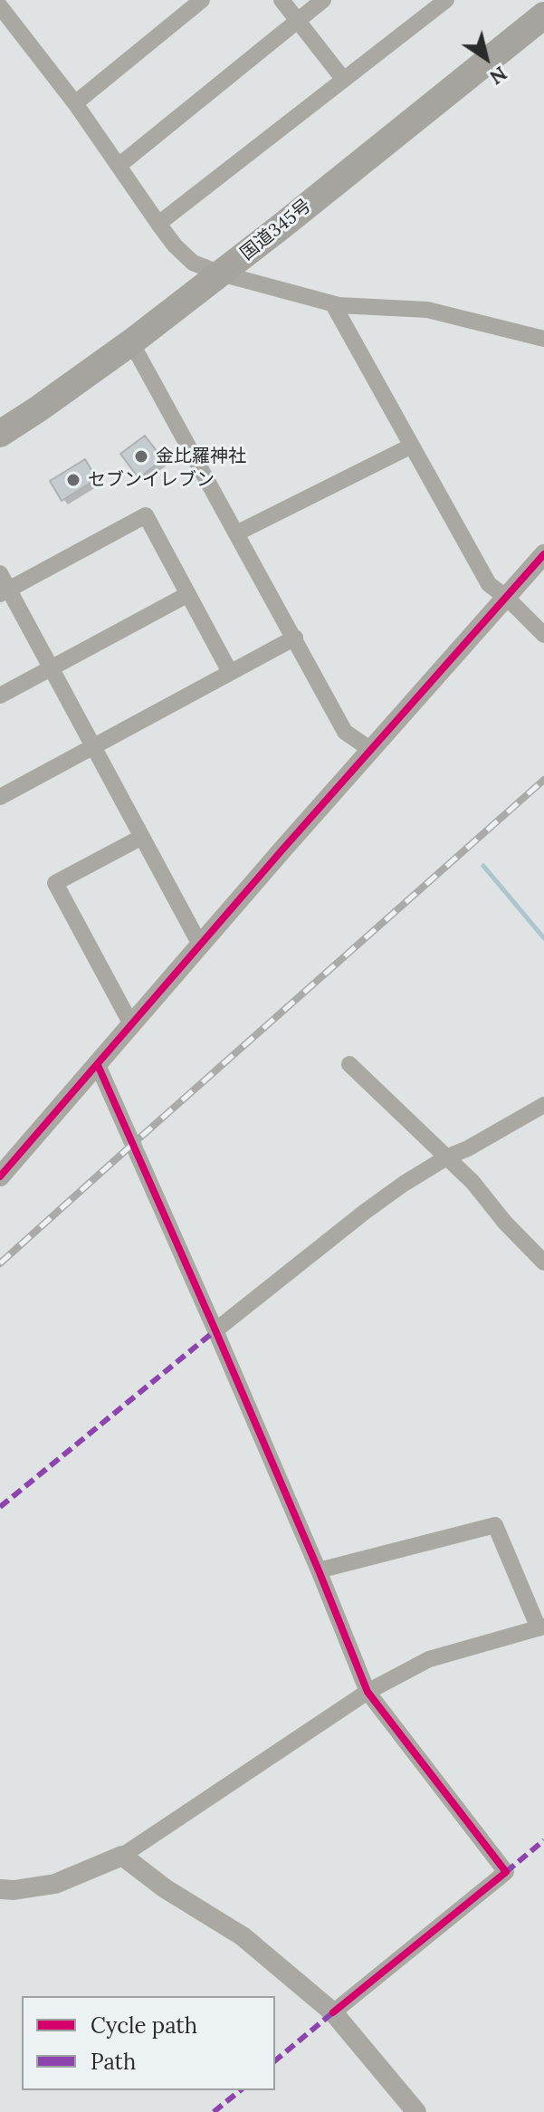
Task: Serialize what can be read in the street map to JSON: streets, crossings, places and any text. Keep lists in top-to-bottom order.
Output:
{
  "streets": {
    "highway": ["国道345号"]
  },
  "places": ["金比羅神社", "セブンイレブン"],
  "legend": ["Cycle path", "Path"],
  "north": "bottom right"
}
